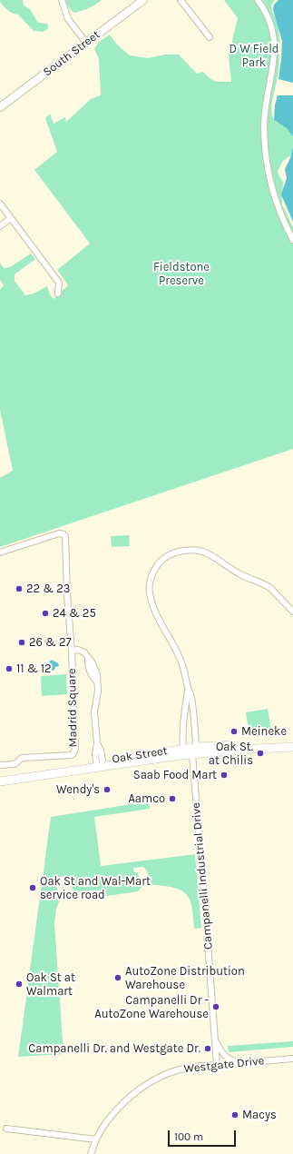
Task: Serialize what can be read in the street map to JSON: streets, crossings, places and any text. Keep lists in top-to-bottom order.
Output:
{
  "streets": {
    "main road": ["Oak Street"],
    "street": [
      "South Street",
      "Madrid Square",
      "Campanelli Industrial Drive",
      "Westgate Drive"
    ]
  },
  "crossings": [
    ["Madrid Square", "Oak Street"],
    ["Oak Street", "Campanelli Industrial Drive"],
    ["Campanelli Industrial Drive", "Westgate Drive"]
  ],
  "parks": ["D W Field Park", "Fieldstone Preserve"],
  "places": [
    "22 & 23",
    "24 & 25",
    "26 & 27",
    "11 & 12",
    "Meineke",
    "Oak St. at Chilis",
    "Saab Food Mart",
    "Wendy's",
    "Aamco",
    "Oak St and Wal-Mart service road",
    "AutoZone Distribution Warehouse",
    "Oak St at Walmart",
    "Campanelli Dr - AutoZone Warehouse",
    "Campanelli Dr. and Westgate Dr.",
    "Macys"
  ],
  "scale_bar": "100 m"
}
